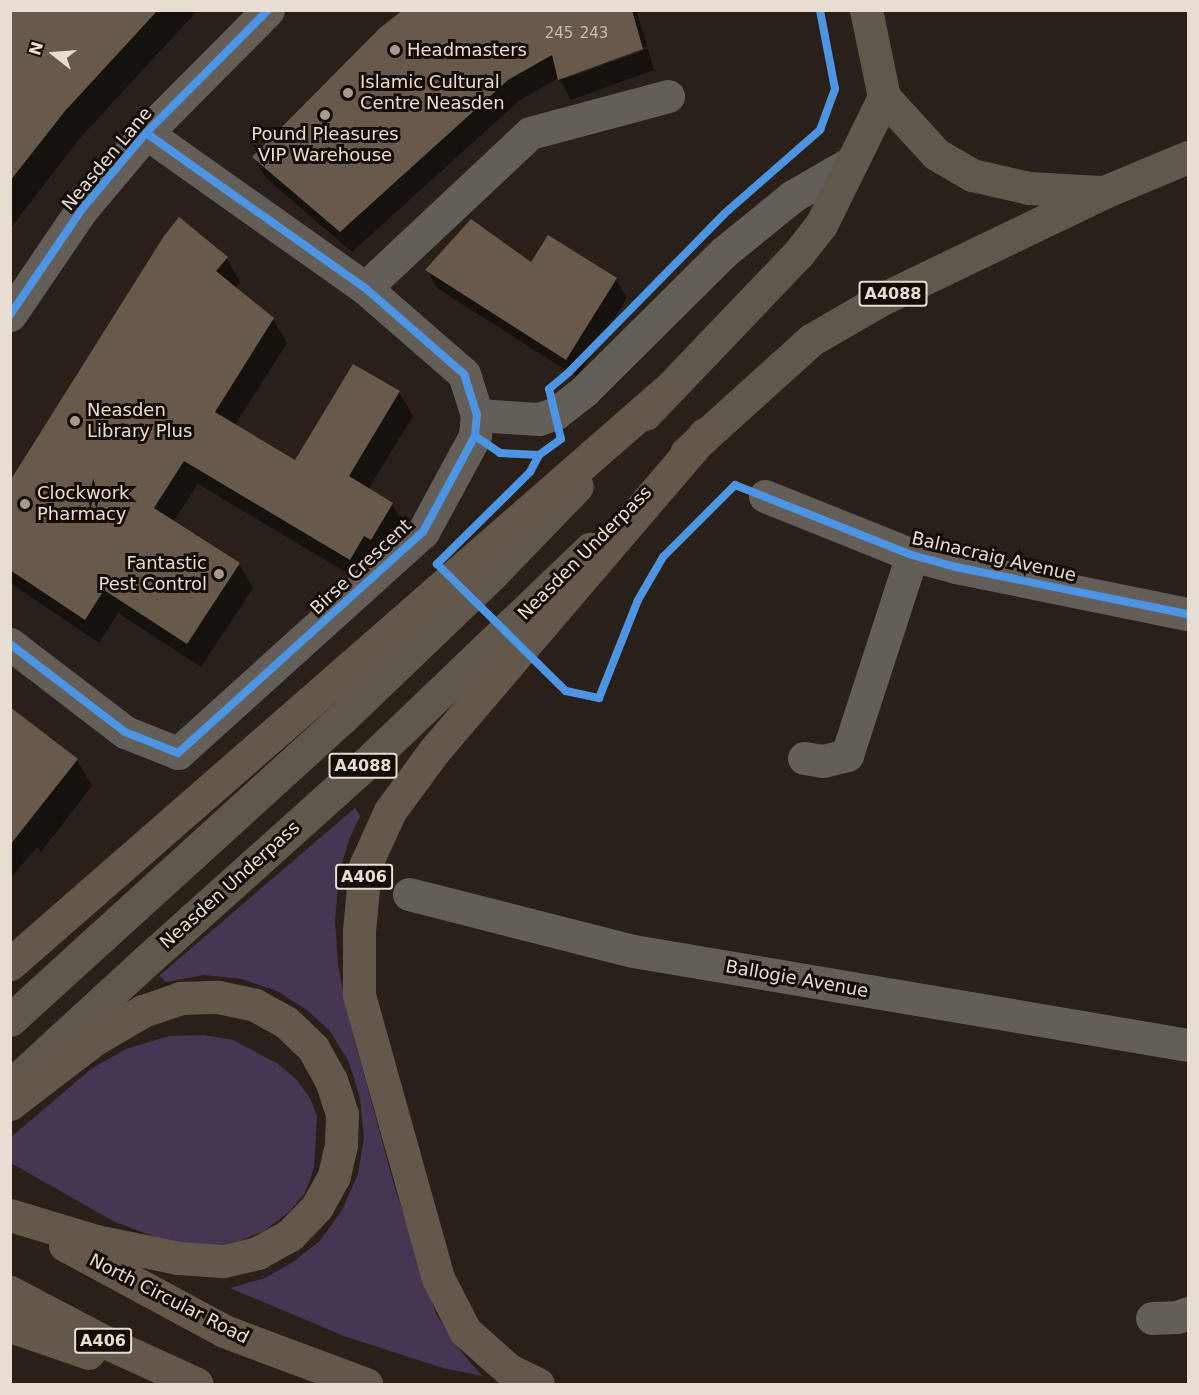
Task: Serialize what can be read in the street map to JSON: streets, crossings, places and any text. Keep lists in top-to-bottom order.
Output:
{
  "streets": {
    "highway": ["A406", "North Circular Road"],
    "main road": ["A4088", "Neasden Underpass"],
    "street": [
      "Neasden Lane",
      "Balnacraig Avenue",
      "Birse Crescent",
      "Ballogie Avenue"
    ]
  },
  "crossings": [
    ["Neasden Lane", "Birse Crescent"],
    ["A4088", "Neasden Underpass"],
    ["Neasden Underpass", "A406"]
  ],
  "places": [
    "Headmasters",
    "Islamic Cultural Centre Neasden",
    "Pound Pleasures VIP Warehouse",
    "Neasden Library Plus",
    "Clockwork Pharmacy",
    "Fantastic Pest Control"
  ],
  "house_numbers": ["245", "243"],
  "north": "left"
}
